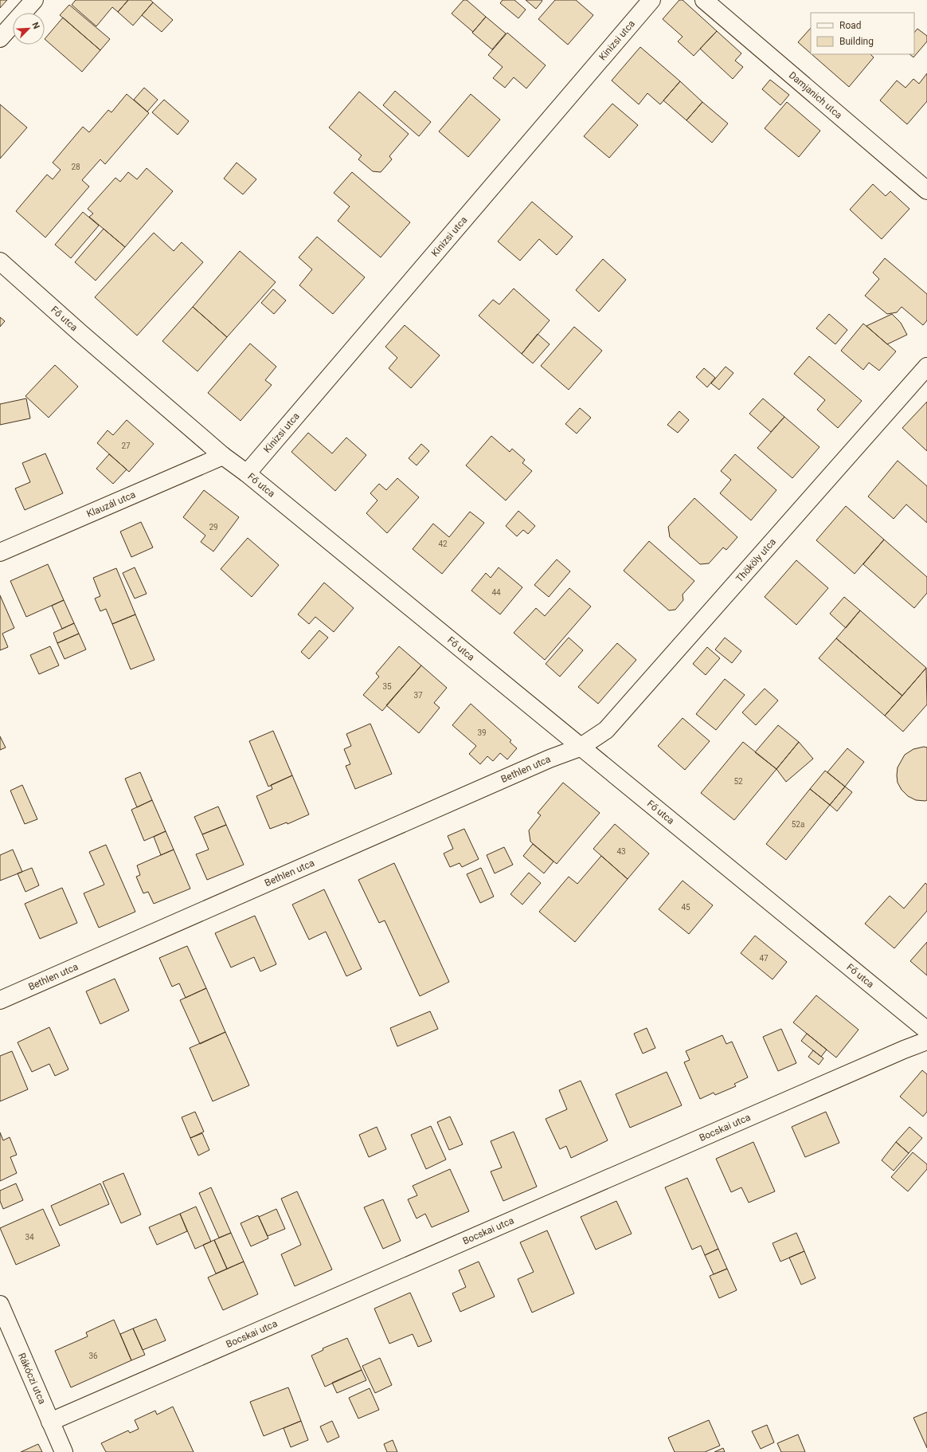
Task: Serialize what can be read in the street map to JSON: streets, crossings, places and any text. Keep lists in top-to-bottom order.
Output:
{
  "streets": {
    "street": [
      "Kinizsi utca",
      "Damjanich utca",
      "Fő utca",
      "Klauzál utca",
      "Thököly utca",
      "Bethlen utca",
      "Bocskai utca",
      "Rákóczi utca"
    ]
  },
  "crossings": [
    ["Kinizsi utca", "Fő utca"],
    ["Fő utca", "Klauzál utca"],
    ["Fő utca", "Thököly utca"],
    ["Fő utca", "Bethlen utca"],
    ["Thököly utca", "Bethlen utca"],
    ["Bocskai utca", "Rákóczi utca"]
  ],
  "house_numbers": [
    "28",
    "27",
    "29",
    "42",
    "44",
    "35",
    "37",
    "39",
    "52",
    "52a",
    "43",
    "45",
    "47",
    "34",
    "36"
  ],
  "legend": ["Road", "Building"],
  "north": "top right"
}
